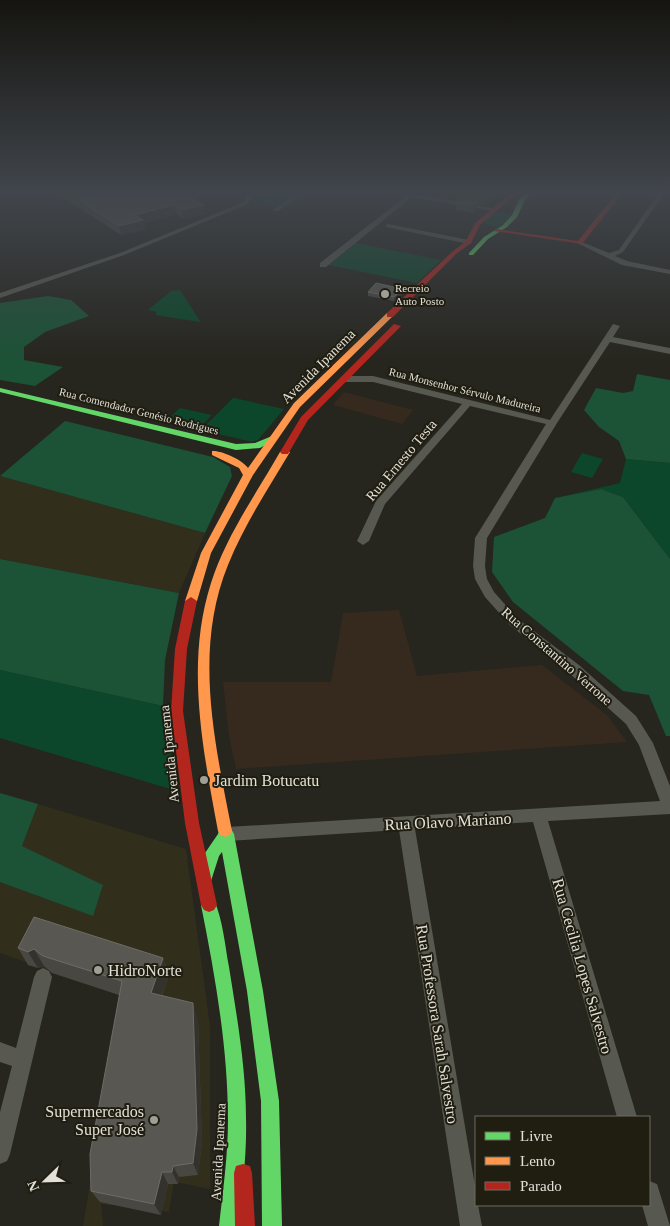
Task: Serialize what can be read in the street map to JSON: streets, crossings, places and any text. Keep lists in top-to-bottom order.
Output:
{
  "streets": {
    "main road": ["Avenida Ipanema", "Rua Comendador Genésio Rodrigues"],
    "street": [
      "Rua Monsenhor Sérvulo Madureira",
      "Rua Ernesto Testa",
      "Rua Constantino Verrone",
      "Rua Olavo Mariano",
      "Rua Cecilia Lopes Salvestro",
      "Rua Professora Sarah Salvestro"
    ]
  },
  "crossings": [
    ["Avenida Ipanema", "Rua Monsenhor Sérvulo Madureira"],
    ["Avenida Ipanema", "Rua Comendador Genésio Rodrigues"],
    ["Avenida Ipanema", "Rua Olavo Mariano"],
    ["Rua Monsenhor Sérvulo Madureira", "Rua Ernesto Testa"],
    ["Rua Monsenhor Sérvulo Madureira", "Rua Constantino Verrone"],
    ["Rua Constantino Verrone", "Rua Olavo Mariano"],
    ["Rua Olavo Mariano", "Rua Cecilia Lopes Salvestro"],
    ["Rua Olavo Mariano", "Rua Professora Sarah Salvestro"]
  ],
  "places": [
    "Recreio Auto Posto",
    "Jardim Botucatu",
    "HidroNorte",
    "Supermercados Super José"
  ],
  "legend": ["Livre", "Lento", "Parado"],
  "north": "bottom left"
}
